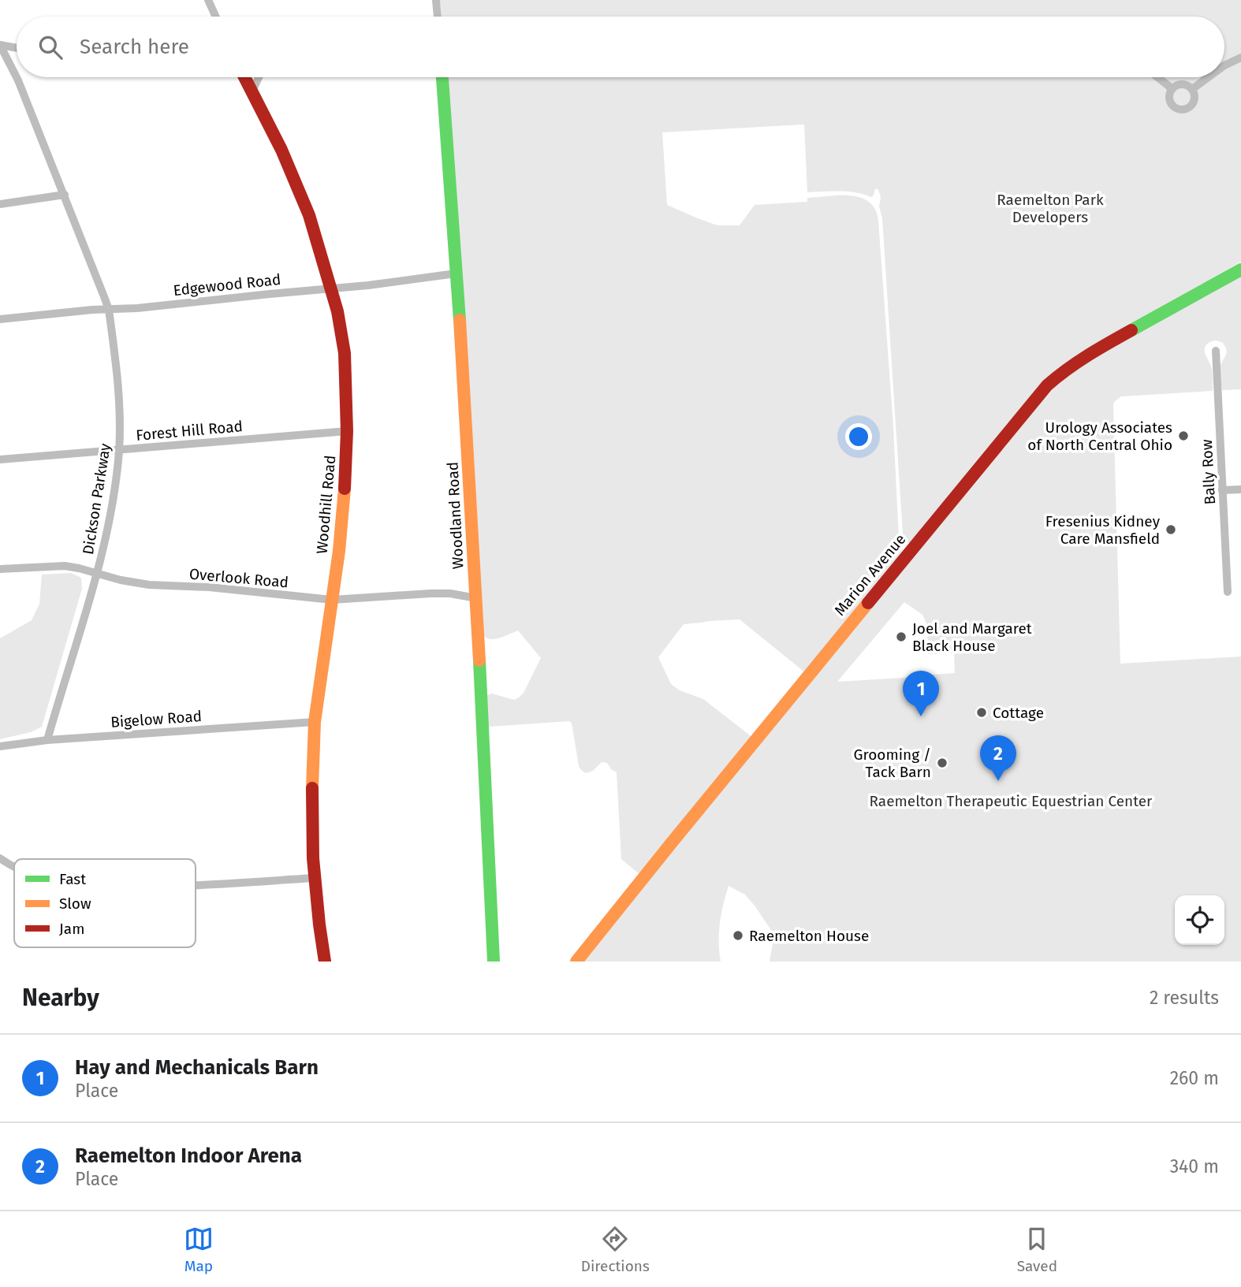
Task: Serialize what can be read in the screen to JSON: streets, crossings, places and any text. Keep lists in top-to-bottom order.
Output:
{
  "streets": {
    "street": [
      "Edgewood Road",
      "Forest Hill Road",
      "Bally Row",
      "Dickson Parkway",
      "Woodhill Road",
      "Woodland Road",
      "Marion Avenue",
      "Overlook Road",
      "Bigelow Road"
    ]
  },
  "crossings": [
    ["Edgewood Road", "Dickson Parkway"],
    ["Edgewood Road", "Woodhill Road"],
    ["Edgewood Road", "Woodland Road"],
    ["Forest Hill Road", "Dickson Parkway"],
    ["Forest Hill Road", "Woodhill Road"],
    ["Dickson Parkway", "Overlook Road"],
    ["Dickson Parkway", "Bigelow Road"],
    ["Woodhill Road", "Overlook Road"],
    ["Woodhill Road", "Bigelow Road"],
    ["Woodland Road", "Overlook Road"]
  ],
  "parks": ["Raemelton Park Developers", "Raemelton Therapeutic Equestrian Center"],
  "places": [
    "Urology Associates of North Central Ohio",
    "Fresenius Kidney Care Mansfield",
    "Joel and Margaret Black House",
    "Cottage",
    "Grooming / Tack Barn",
    "Raemelton House"
  ],
  "legend": ["Fast", "Slow", "Jam"],
  "page": {
    "search": "Search here",
    "pins": ["1", "2"],
    "heading": ["Nearby", "2 results"],
    "list": [
      {
        "mark": "1",
        "name": "Hay and Mechanicals Barn",
        "note": "Place",
        "value": "260 m"
      },
      {
        "mark": "2",
        "name": "Raemelton Indoor Arena",
        "note": "Place",
        "value": "340 m"
      }
    ],
    "nav": ["Map", "Directions", "Saved"]
  }
}
